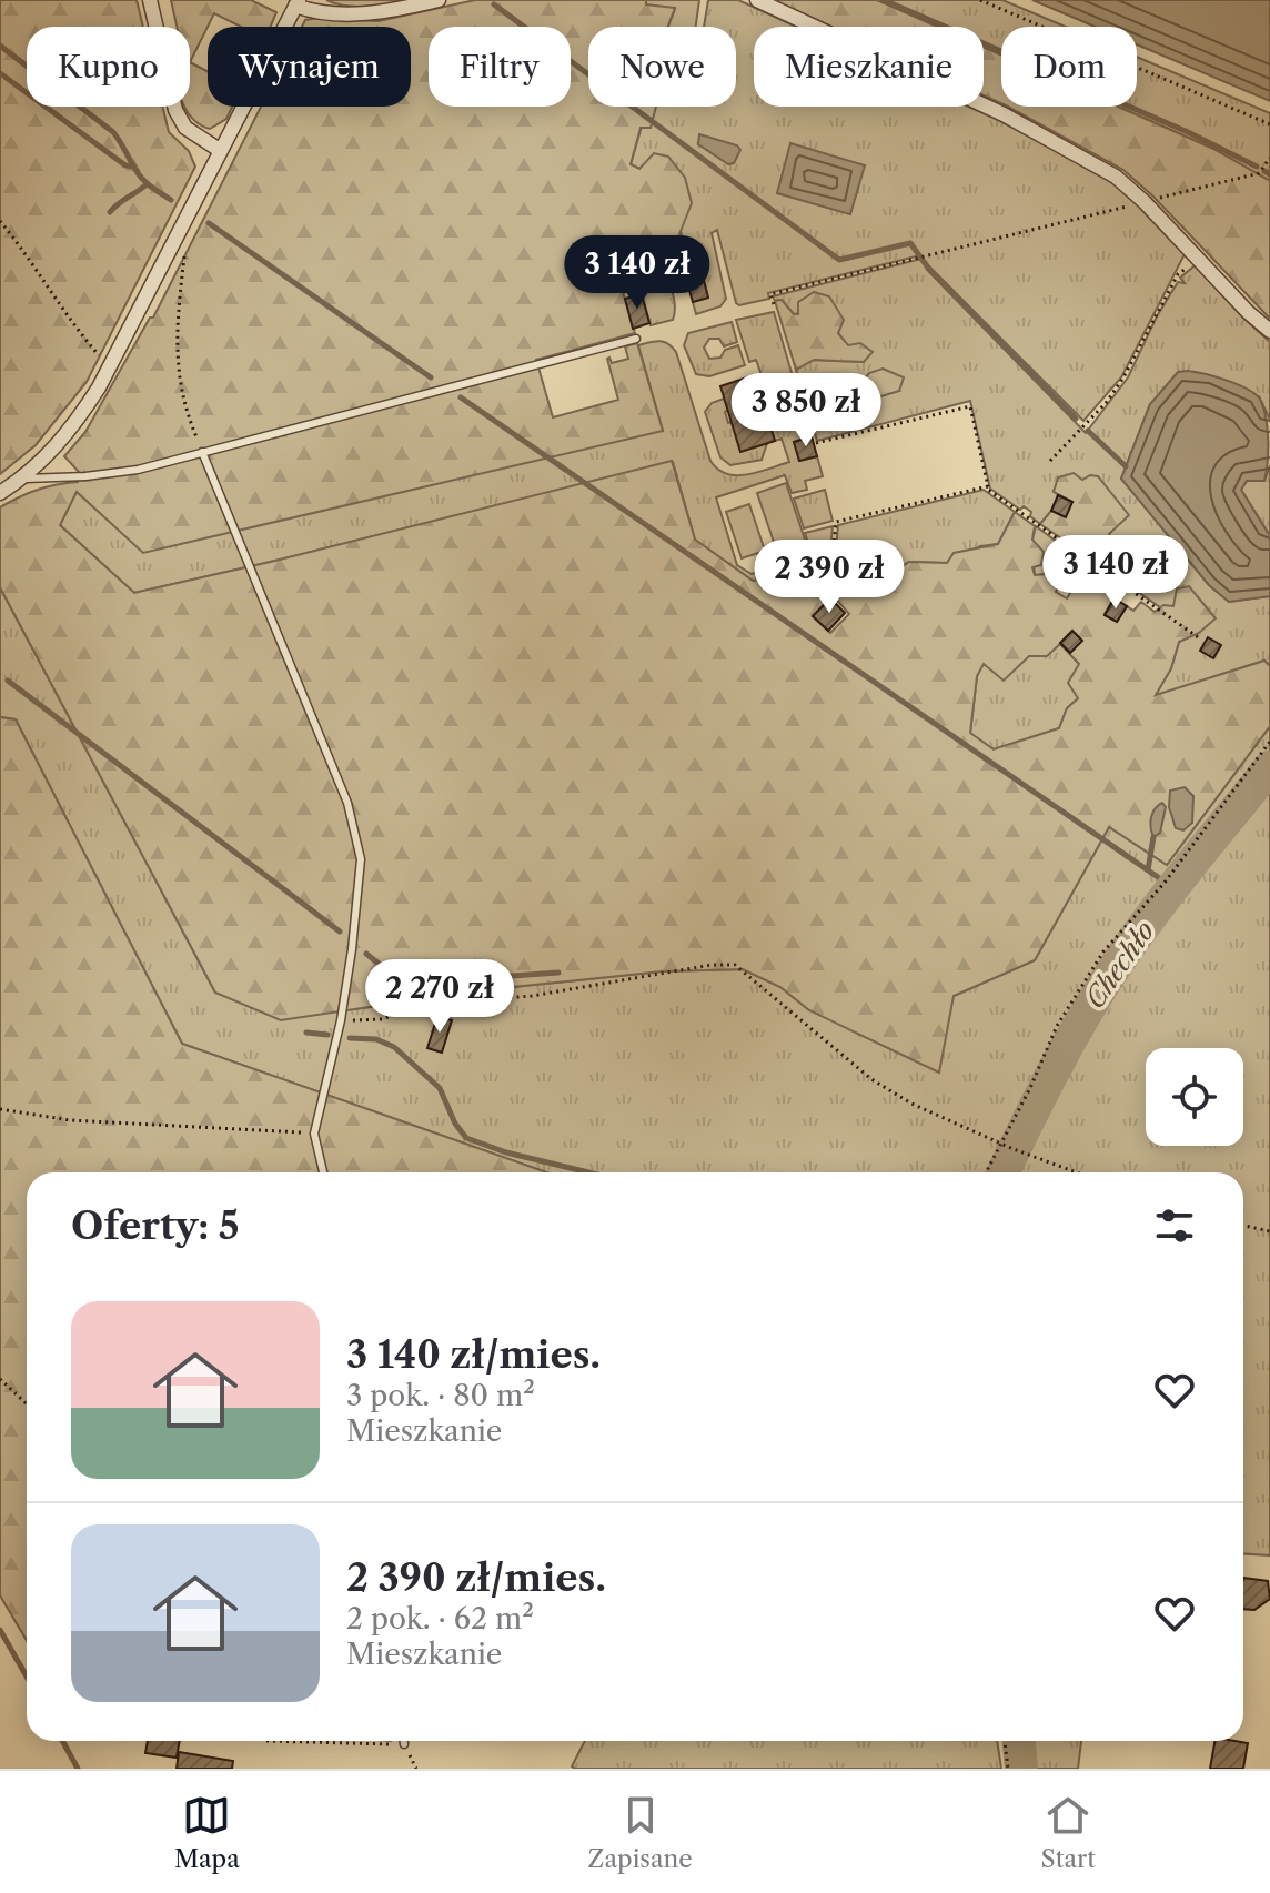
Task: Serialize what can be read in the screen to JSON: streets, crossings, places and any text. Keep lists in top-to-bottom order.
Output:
{
  "water": ["Chechło"],
  "page": {
    "chip": [
      "Kupno",
      "Wynajem",
      "Filtry",
      "Nowe",
      "Mieszkanie",
      "Dom"
    ],
    "price": [
      "3 140 zł",
      "3 850 zł",
      "3 140 zł",
      "2 390 zł",
      "2 270 zł"
    ],
    "heading": "Oferty: 5",
    "list": [
      {
        "name": "3 140 zł/mies.",
        "note": "3 pok. · 80 m² · Mieszkanie"
      },
      {
        "name": "2 390 zł/mies.",
        "note": "2 pok. · 62 m² · Mieszkanie"
      }
    ],
    "tabs": ["Mapa", "Zapisane", "Start"]
  }
}
